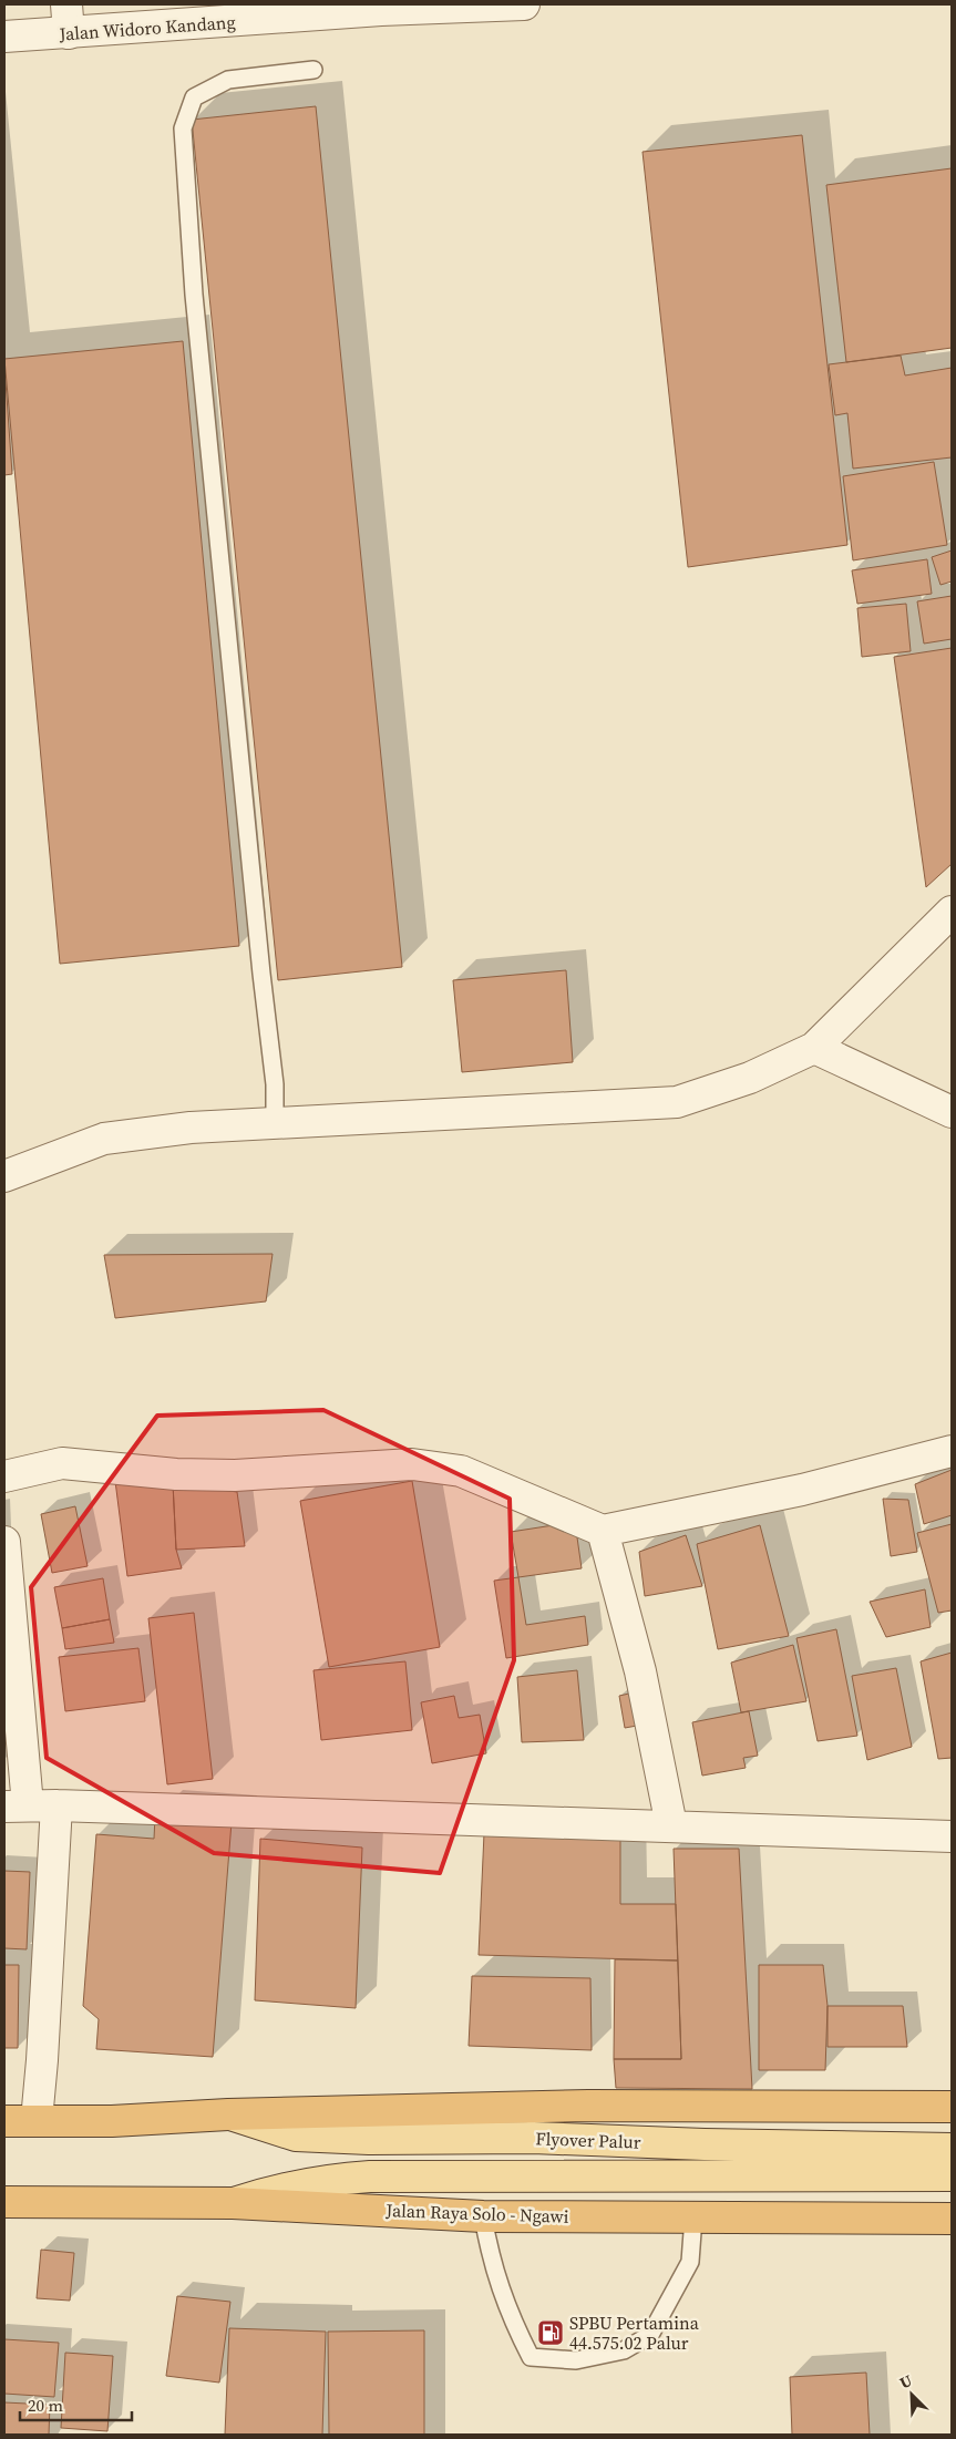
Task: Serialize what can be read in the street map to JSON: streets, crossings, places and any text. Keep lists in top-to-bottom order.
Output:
{
  "streets": {
    "highway": ["Jalan Raya Solo - Ngawi"],
    "main road": ["Flyover Palur"],
    "street": ["Jalan Widoro Kandang"]
  },
  "crossings": [
    ["Flyover Palur", "Jalan Raya Solo - Ngawi"]
  ],
  "places": {
    "fuel station": ["SPBU Pertamina 44.575.02 Palur"]
  },
  "scale_bar": "20 m",
  "north": "top left"
}
